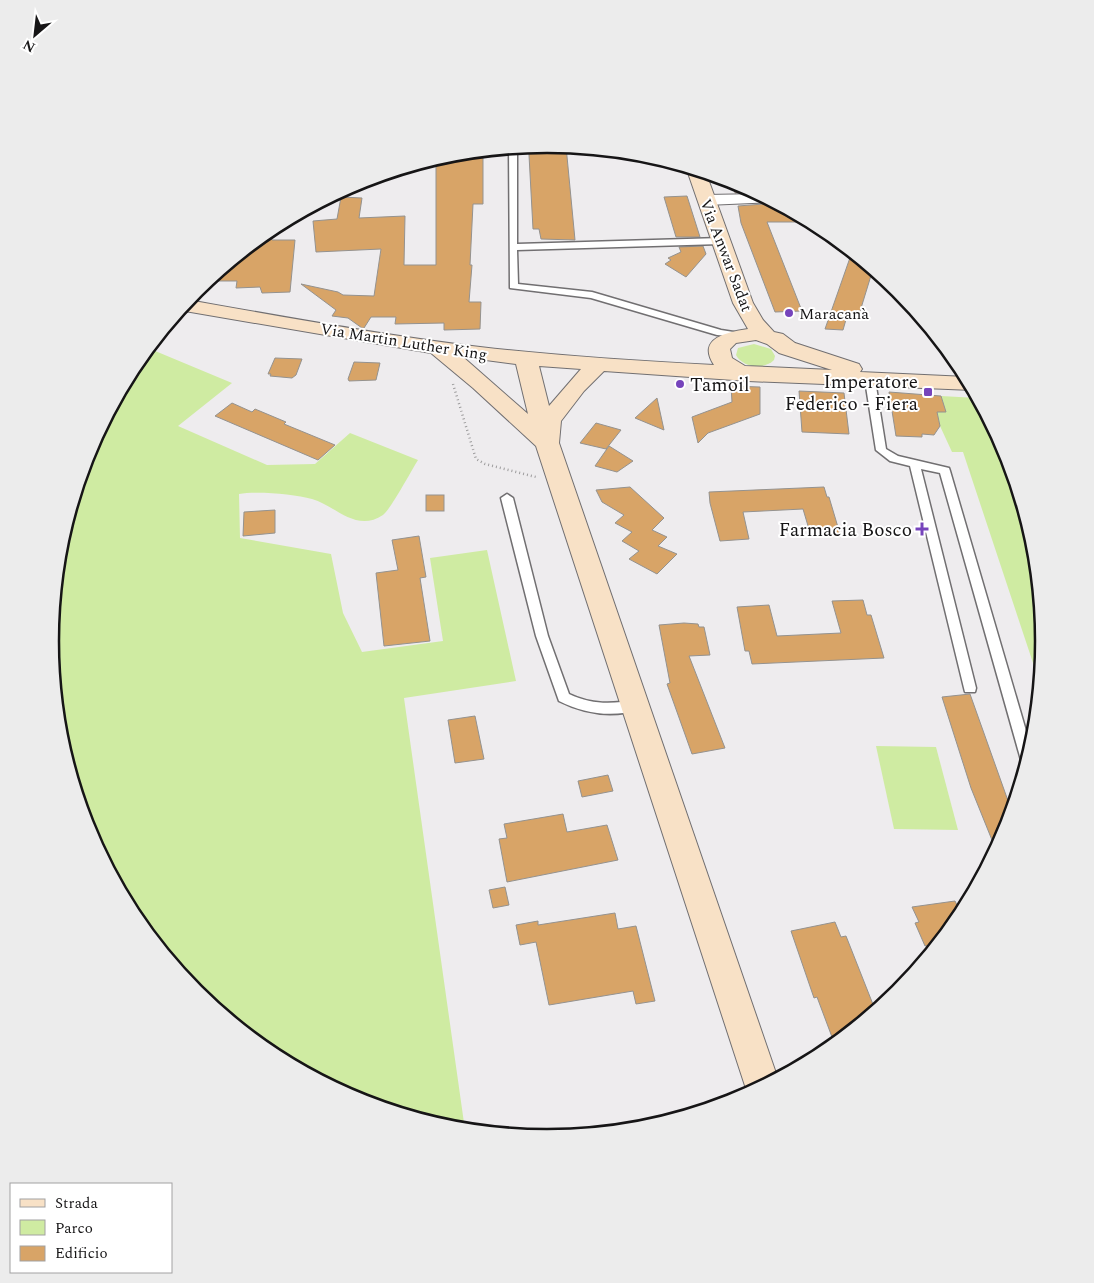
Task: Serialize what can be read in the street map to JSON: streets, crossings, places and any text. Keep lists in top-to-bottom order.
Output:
{
  "streets": {
    "street": ["Via Anwar Sadat", "Via Martin Luther King"]
  },
  "places": {
    "other": ["Maracanà", "Tamoil"],
    "transit": ["Imperatore Federico - Fiera"],
    "health": ["Farmacia Bosco"]
  },
  "legend": ["Strada", "Parco", "Edificio"],
  "north": "bottom left"
}
